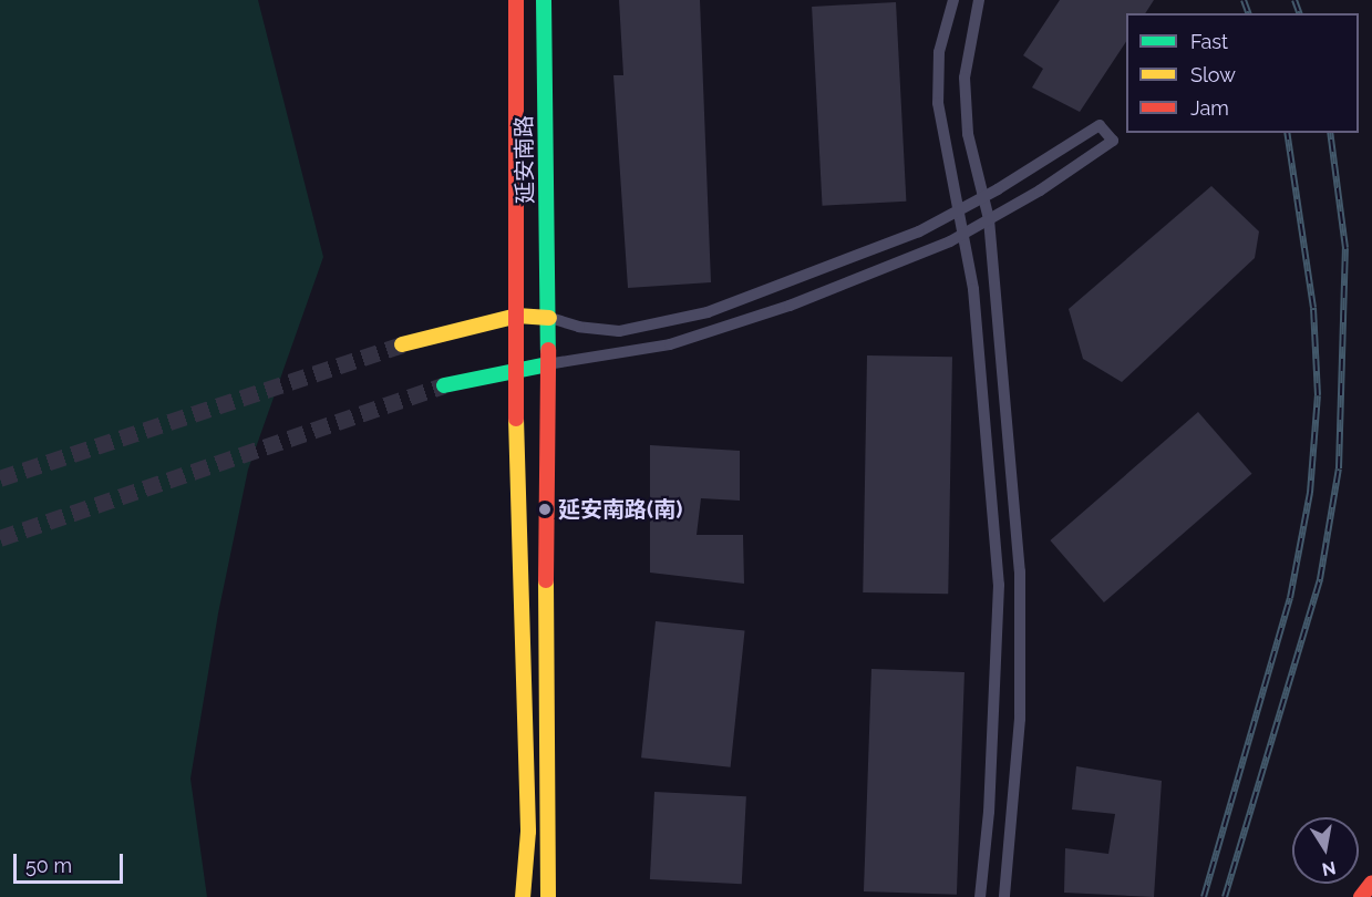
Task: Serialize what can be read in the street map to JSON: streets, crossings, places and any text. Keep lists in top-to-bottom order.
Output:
{
  "streets": {
    "street": ["延安南路"]
  },
  "places": ["延安南路(南)"],
  "legend": ["Fast", "Slow", "Jam"],
  "scale_bar": "50 m",
  "north": "bottom"
}
